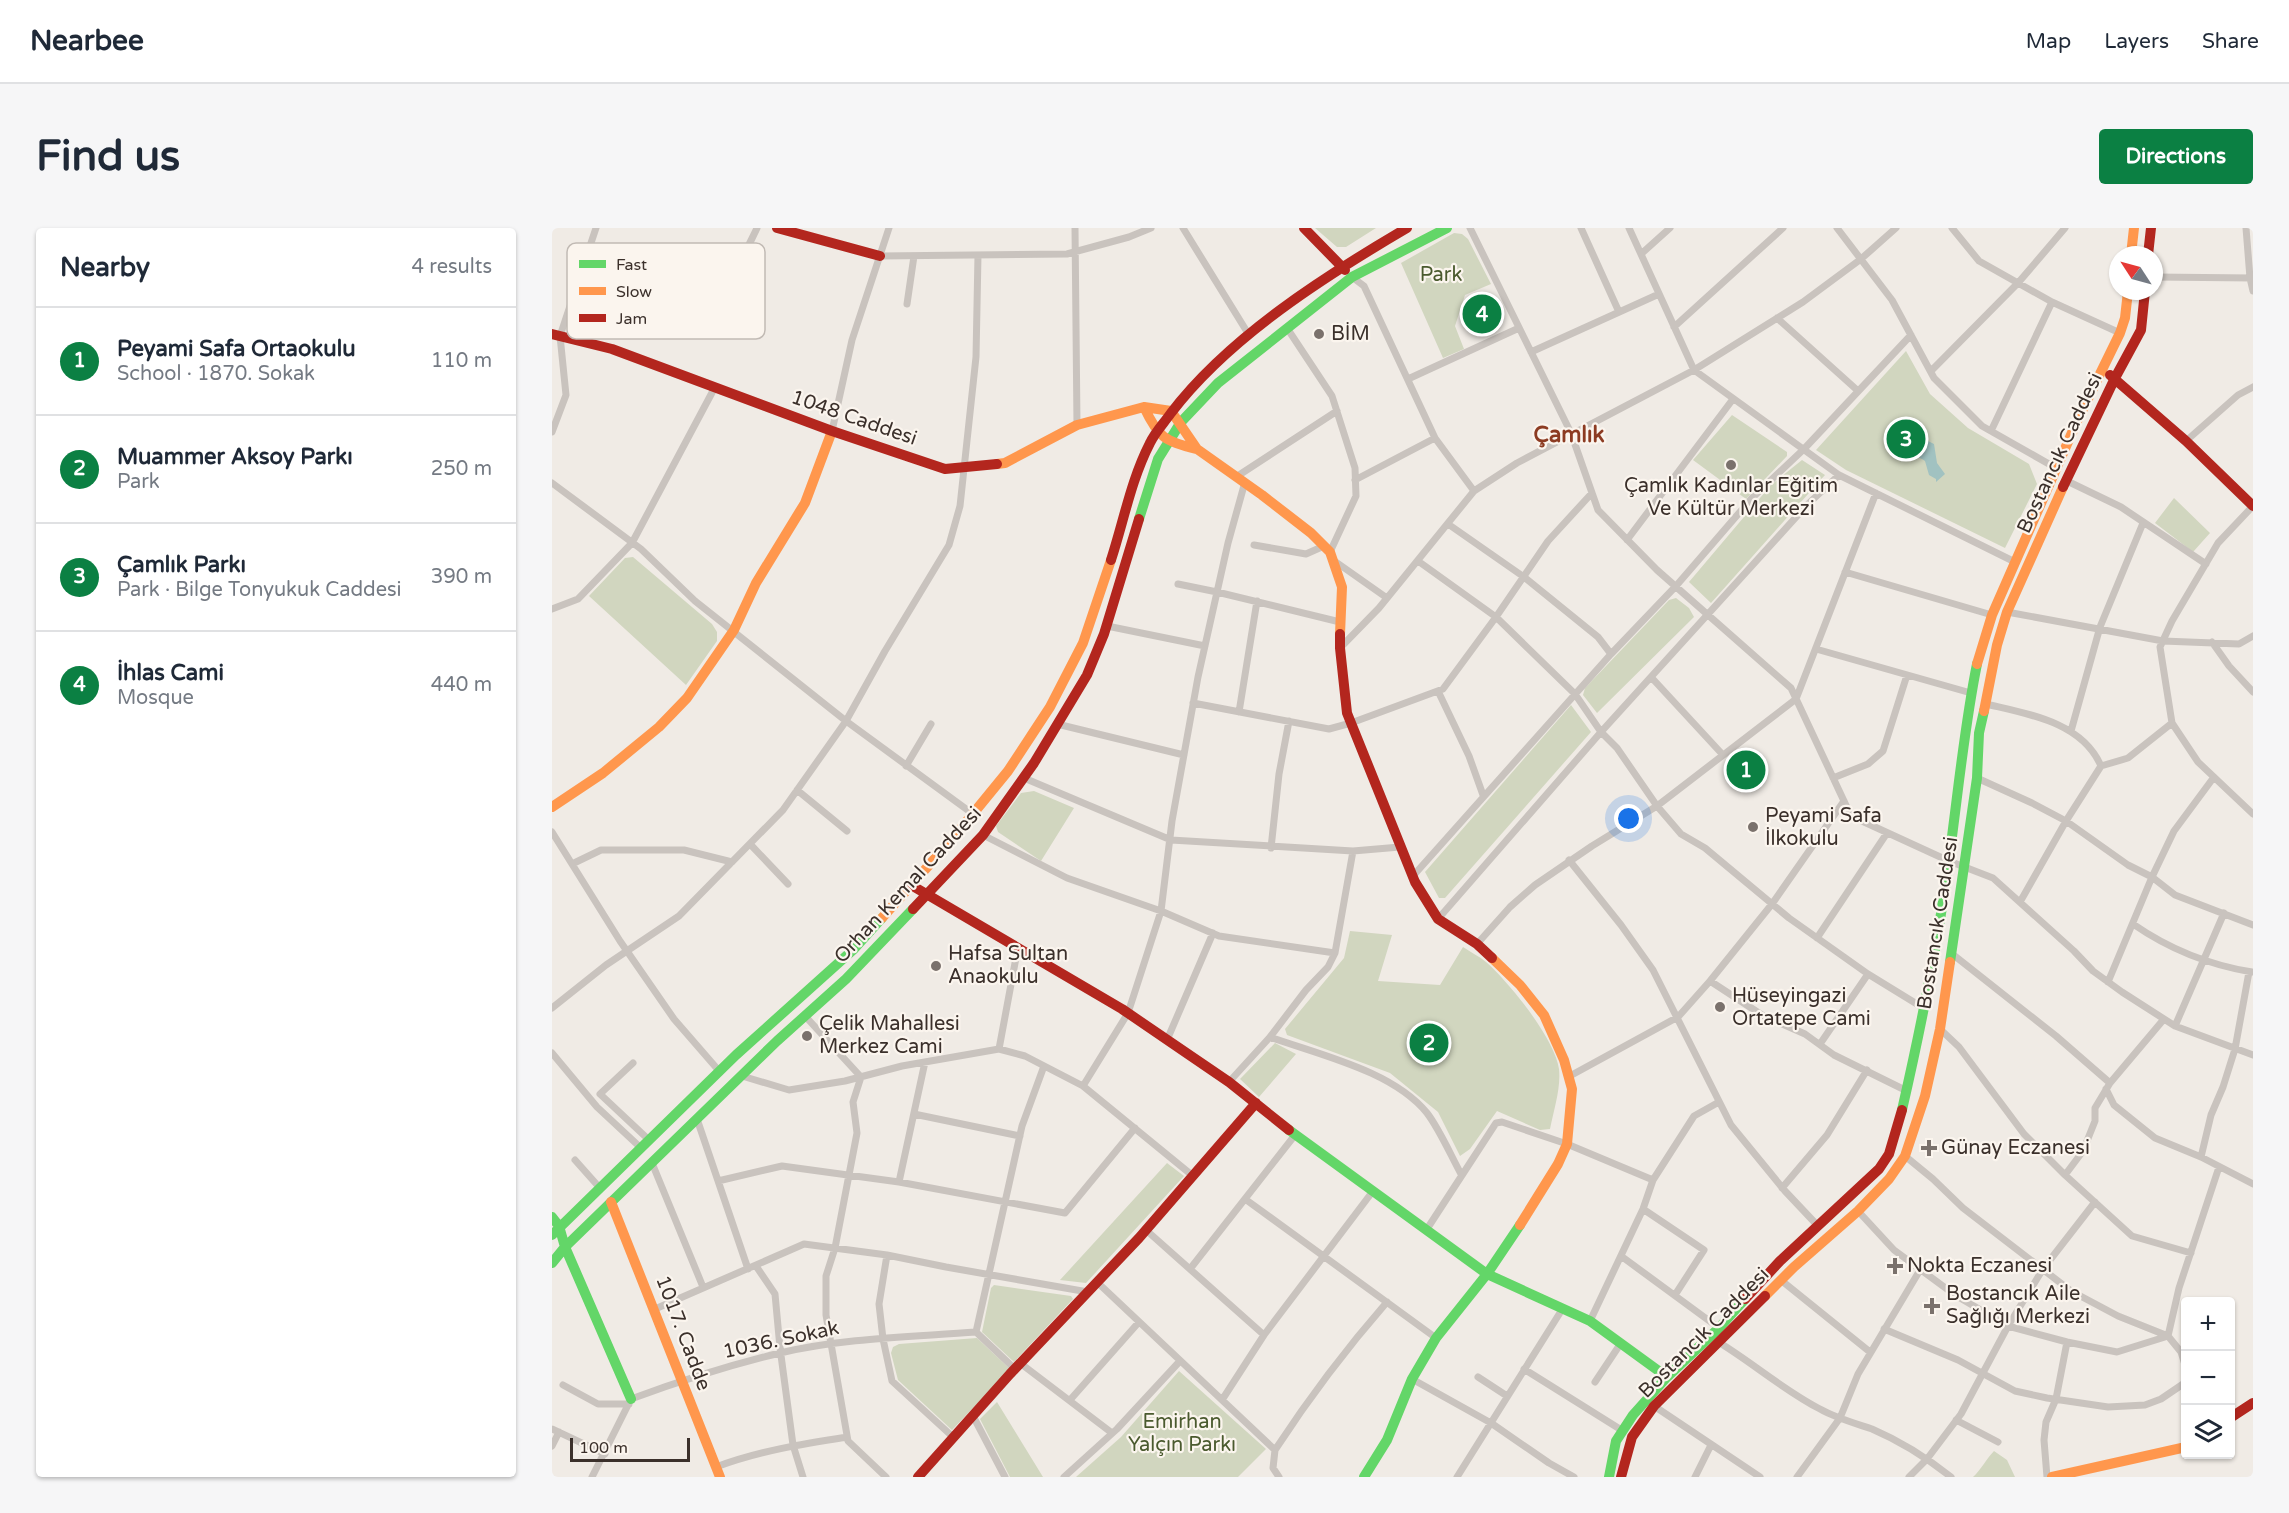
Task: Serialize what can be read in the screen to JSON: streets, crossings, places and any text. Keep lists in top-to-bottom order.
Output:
{
  "streets": {
    "main road": [
      "1048 Caddesi",
      "Bostancık Caddesi",
      "Orhan Kemal Caddesi",
      "1017. Cadde"
    ],
    "street": ["1036. Sokak"]
  },
  "crossings": [
    ["1048 Caddesi", "Orhan Kemal Caddesi"],
    ["Orhan Kemal Caddesi", "1017. Cadde"],
    ["1017. Cadde", "1036. Sokak"]
  ],
  "districts": ["Çamlık"],
  "parks": ["Park", "Emirhan Yalçın Parkı"],
  "places": {
    "other": [
      "BİM",
      "Çamlık Kadınlar Eğitim Ve Kültür Merkezi",
      "Peyami Safa İlkokulu",
      "Hafsa Sultan Anaokulu",
      "Hüseyingazi Ortatepe Cami",
      "Çelik Mahallesi Merkez Cami"
    ],
    "health": ["Günay Eczanesi", "Nokta Eczanesi", "Bostancık Aile Sağlığı Merkezi"]
  },
  "legend": ["Fast", "Slow", "Jam"],
  "scale_bar": "100 m",
  "north": "top left",
  "page": {
    "header": "Nearbee",
    "nav": ["Map", "Layers", "Share"],
    "buttons": "Directions",
    "title": "Find us",
    "heading": ["Nearby", "4 results"],
    "pins": [
      "4",
      "3",
      "1",
      "2"
    ],
    "list": [
      {
        "mark": "1",
        "name": "Peyami Safa Ortaokulu",
        "note": "School · 1870. Sokak",
        "value": "110 m"
      },
      {
        "mark": "2",
        "name": "Muammer Aksoy Parkı",
        "note": "Park",
        "value": "250 m"
      },
      {
        "mark": "3",
        "name": "Çamlık Parkı",
        "note": "Park · Bilge Tonyukuk Caddesi",
        "value": "390 m"
      },
      {
        "mark": "4",
        "name": "İhlas Cami",
        "note": "Mosque",
        "value": "440 m"
      }
    ],
    "map_buttons": ["+", "−"],
    "scale": "100 m"
  }
}
